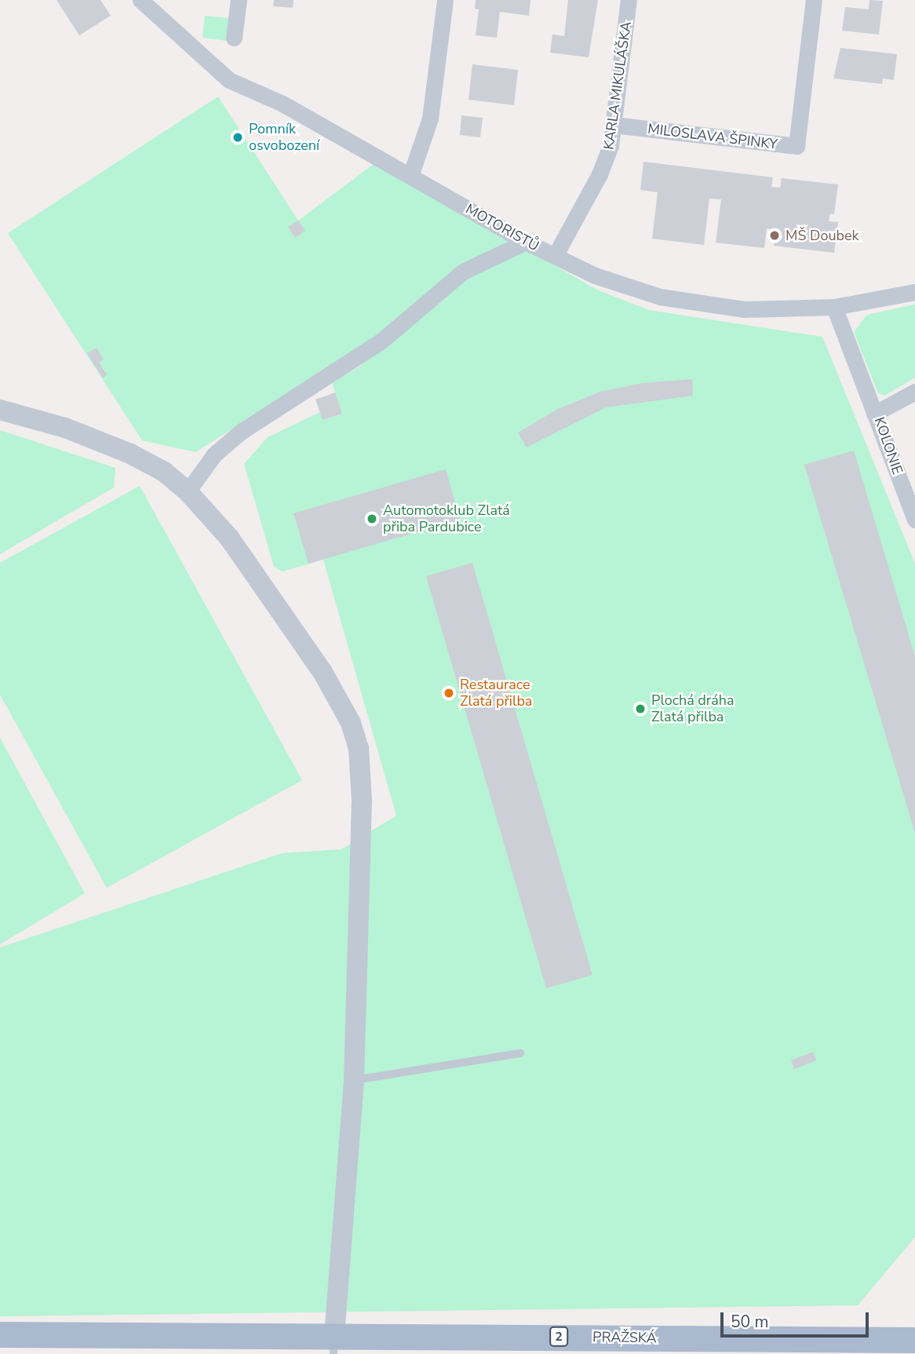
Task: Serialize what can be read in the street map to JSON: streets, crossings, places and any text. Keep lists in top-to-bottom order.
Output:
{
  "streets": {
    "main road": ["2", "PRAŽSKÁ"],
    "street": [
      "KARLA MIKULÁŠKA",
      "MILOSLAVA ŠPINKY",
      "MOTORISTŮ",
      "KOLONIE"
    ]
  },
  "crossings": [
    ["KARLA MIKULÁŠKA", "MILOSLAVA ŠPINKY"],
    ["KARLA MIKULÁŠKA", "MOTORISTŮ"],
    ["2", "PRAŽSKÁ"]
  ],
  "places": [
    "Pomník osvobození",
    "MŠ Doubek",
    "Automotoklub Zlatá přiba Pardubice",
    "Restaurace Zlatá přilba",
    "Plochá dráha Zlatá přilba"
  ],
  "scale_bar": "50 m"
}
